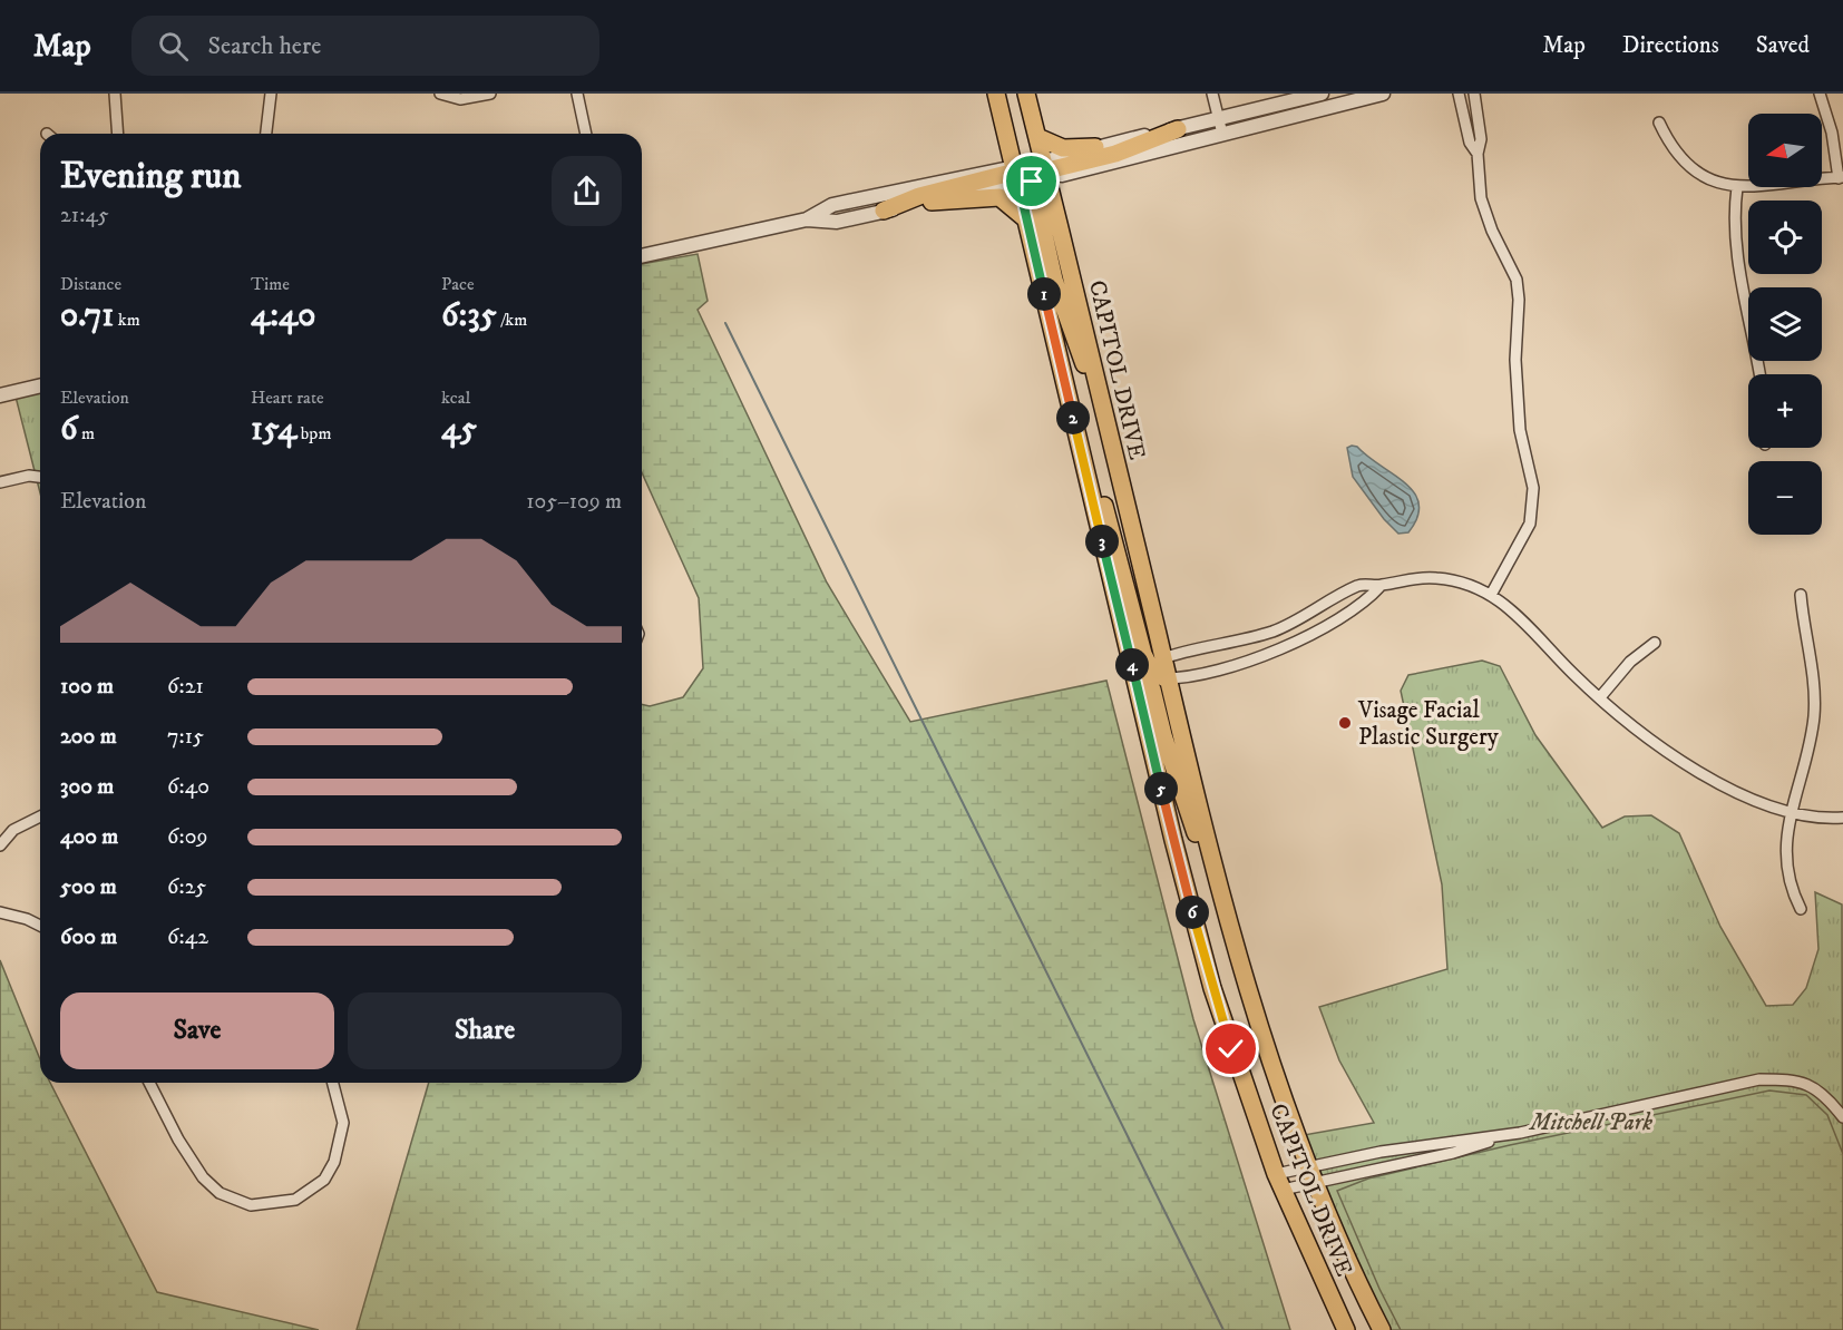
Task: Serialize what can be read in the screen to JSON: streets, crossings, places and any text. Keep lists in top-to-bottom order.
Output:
{
  "streets": {
    "main road": ["CAPITOL DRIVE"]
  },
  "parks": ["Mitchell Park"],
  "places": ["Visage Facial Plastic Surgery"],
  "north": "left",
  "page": {
    "header": "Map",
    "search": "Search here",
    "nav": ["Map", "Directions", "Saved"],
    "map_buttons": ["+", "−"],
    "heading": ["Evening run", "21:45"],
    "stats": [
      ["Distance", "0.71 km"],
      ["Time", "4:40"],
      ["Pace", "6:35 /km"],
      ["Elevation", "6 m"],
      ["Heart rate", "154 bpm"],
      ["kcal", "45"]
    ],
    "pins": [
      "1",
      "2",
      "3",
      "4",
      "5",
      "6"
    ],
    "chart": ["Elevation", "105–109 m"],
    "list": [
      {
        "name": "100 m",
        "note": "6:21"
      },
      {
        "name": "200 m",
        "note": "7:15"
      },
      {
        "name": "300 m",
        "note": "6:40"
      },
      {
        "name": "400 m",
        "note": "6:09"
      },
      {
        "name": "500 m",
        "note": "6:25"
      },
      {
        "name": "600 m",
        "note": "6:42"
      }
    ],
    "buttons": ["Save", "Share"]
  }
}
